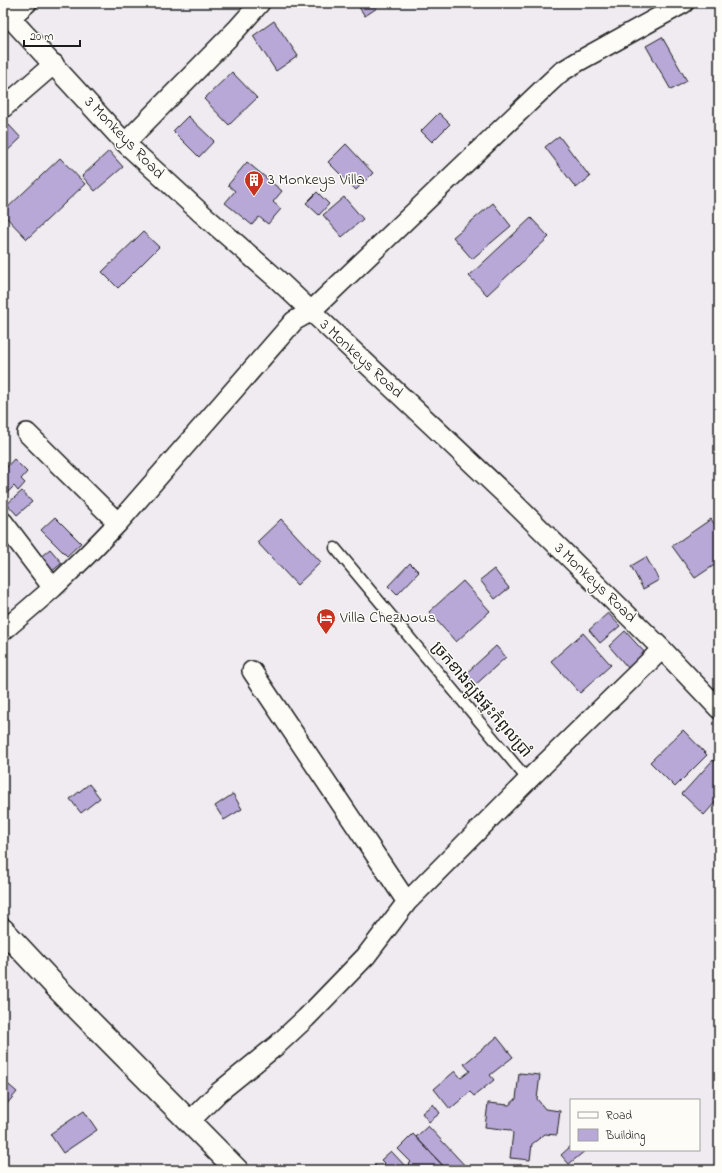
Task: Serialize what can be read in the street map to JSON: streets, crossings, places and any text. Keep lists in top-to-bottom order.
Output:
{
  "streets": {
    "street": ["3 Monkeys Road"],
    "lane": ["ច្រកខាងត្បូងផ្ទះកំពូលប្រាំ"]
  },
  "places": {
    "building": ["3 Monkeys Villa"],
    "hotel": ["Villa ChezNous"]
  },
  "legend": ["Road", "Building"],
  "scale_bar": "20 m"
}
